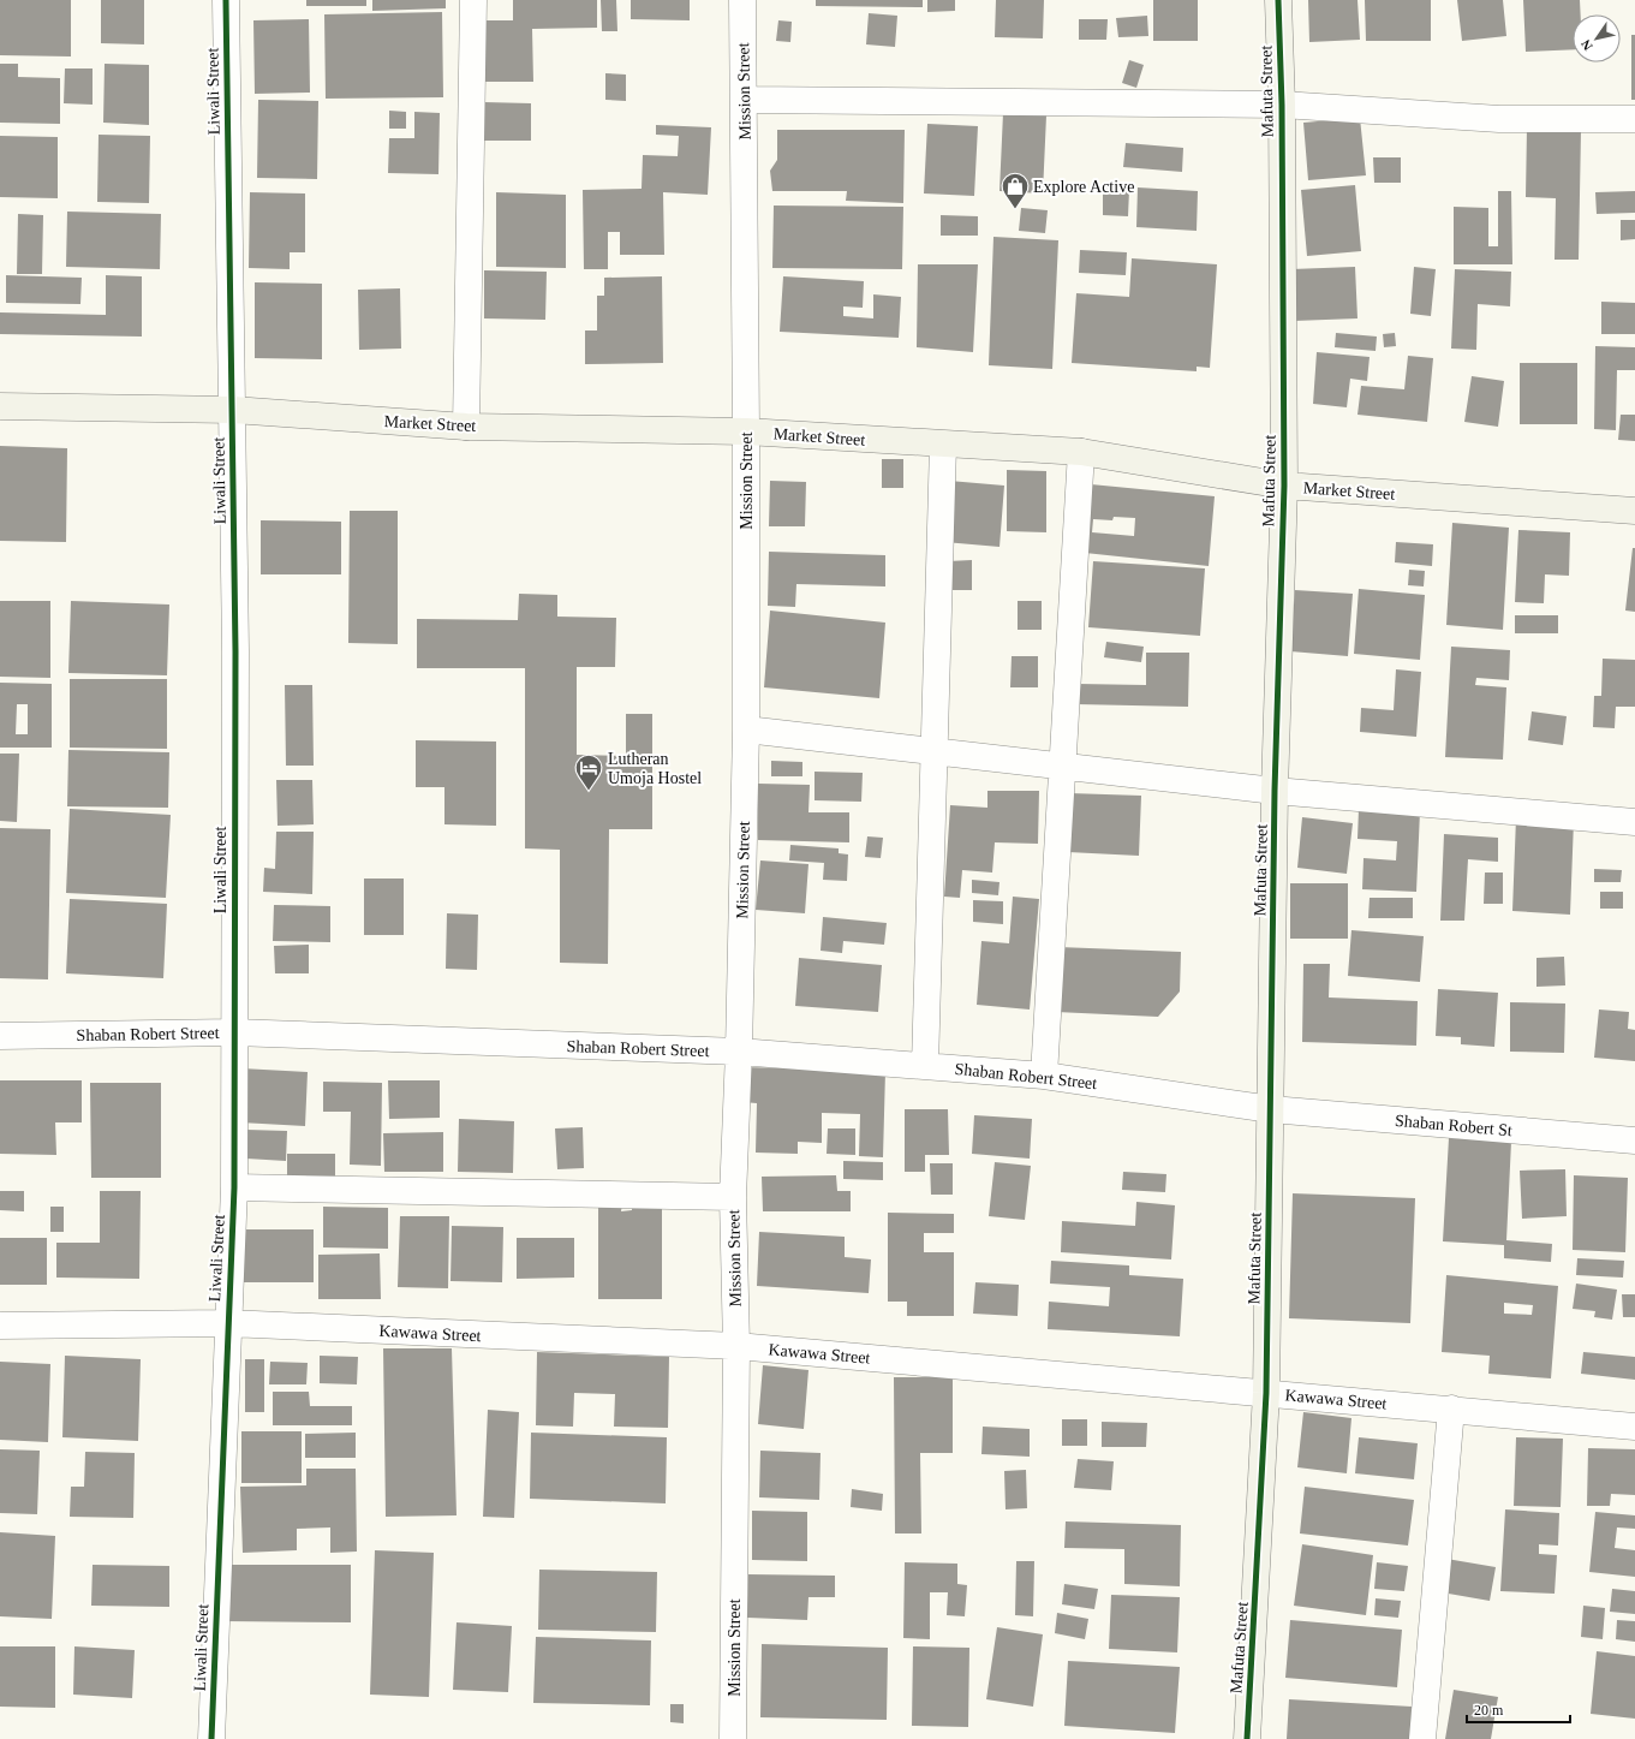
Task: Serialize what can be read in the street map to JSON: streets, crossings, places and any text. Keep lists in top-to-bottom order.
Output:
{
  "streets": {
    "street": [
      "Liwali Street",
      "Mission Street",
      "Mafuta Street",
      "Market Street",
      "Shaban Robert Street",
      "Shaban Robert St",
      "Kawawa Street"
    ]
  },
  "crossings": [
    ["Liwali Street", "Market Street"],
    ["Liwali Street", "Shaban Robert Street"],
    ["Liwali Street", "Kawawa Street"],
    ["Mission Street", "Market Street"],
    ["Mission Street", "Shaban Robert Street"],
    ["Mission Street", "Kawawa Street"],
    ["Mafuta Street", "Market Street"],
    ["Mafuta Street", "Shaban Robert Street"],
    ["Mafuta Street", "Shaban Robert St"],
    ["Mafuta Street", "Kawawa Street"],
    ["Shaban Robert Street", "Shaban Robert St"]
  ],
  "places": {
    "shop": ["Explore Active"],
    "hotel": ["Lutheran Umoja Hostel"]
  },
  "scale_bar": "20 m",
  "north": "bottom left"
}
